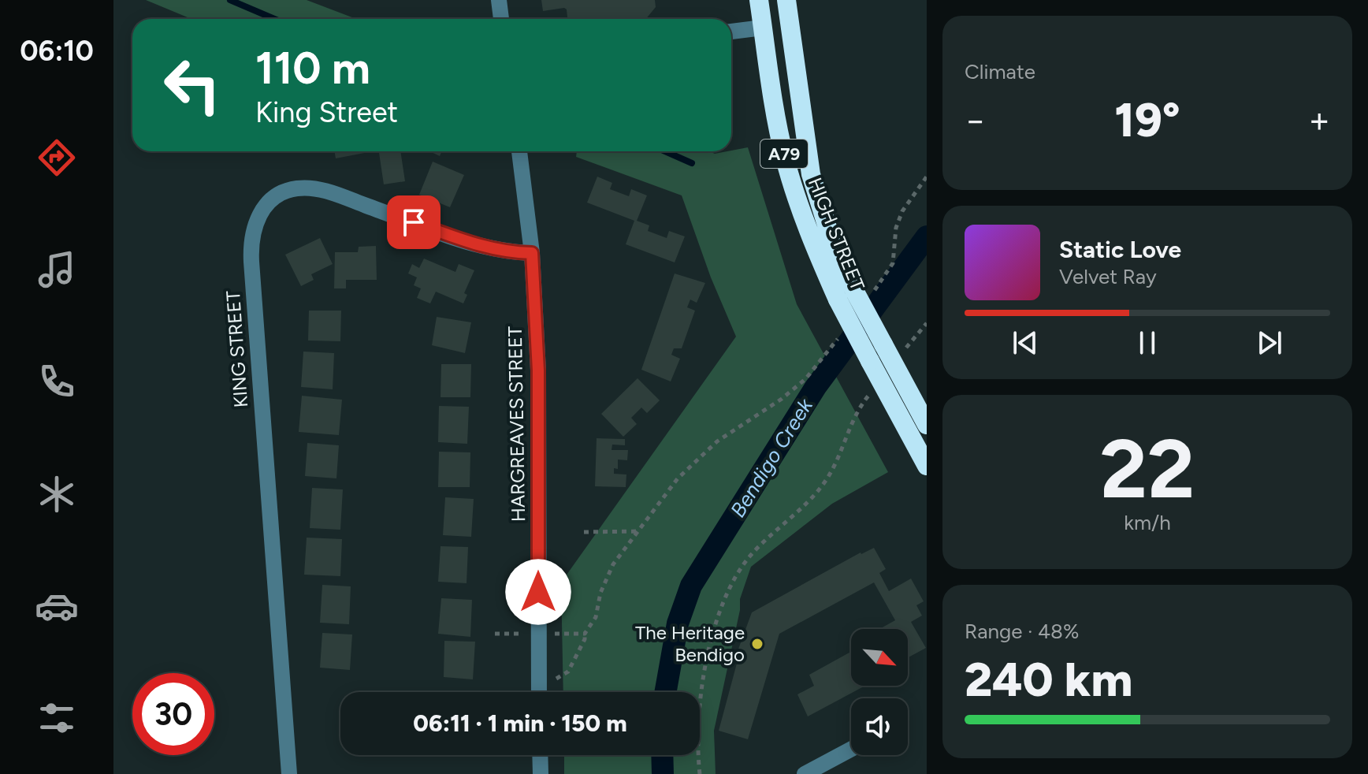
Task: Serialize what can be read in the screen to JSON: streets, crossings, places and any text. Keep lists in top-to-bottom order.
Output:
{
  "streets": {
    "highway": ["A79", "HIGH STREET"],
    "street": ["KING STREET", "HARGREAVES STREET"]
  },
  "crossings": [
    ["KING STREET", "HARGREAVES STREET"]
  ],
  "water": ["Bendigo Creek"],
  "places": ["The Heritage Bendigo"],
  "north": "bottom right",
  "page": {
    "tabs": "06:10",
    "tile": [
      "Climate",
      ["22", "km/h"],
      ["Range · 48%", "240 km"]
    ],
    "turn": ["110 m", "King Street"],
    "heat": ["−", "19°", "+"],
    "song": ["Static Love", "Velvet Ray"],
    "limit": "30",
    "trip": "06:11 · 1 min · 150 m"
  }
}
